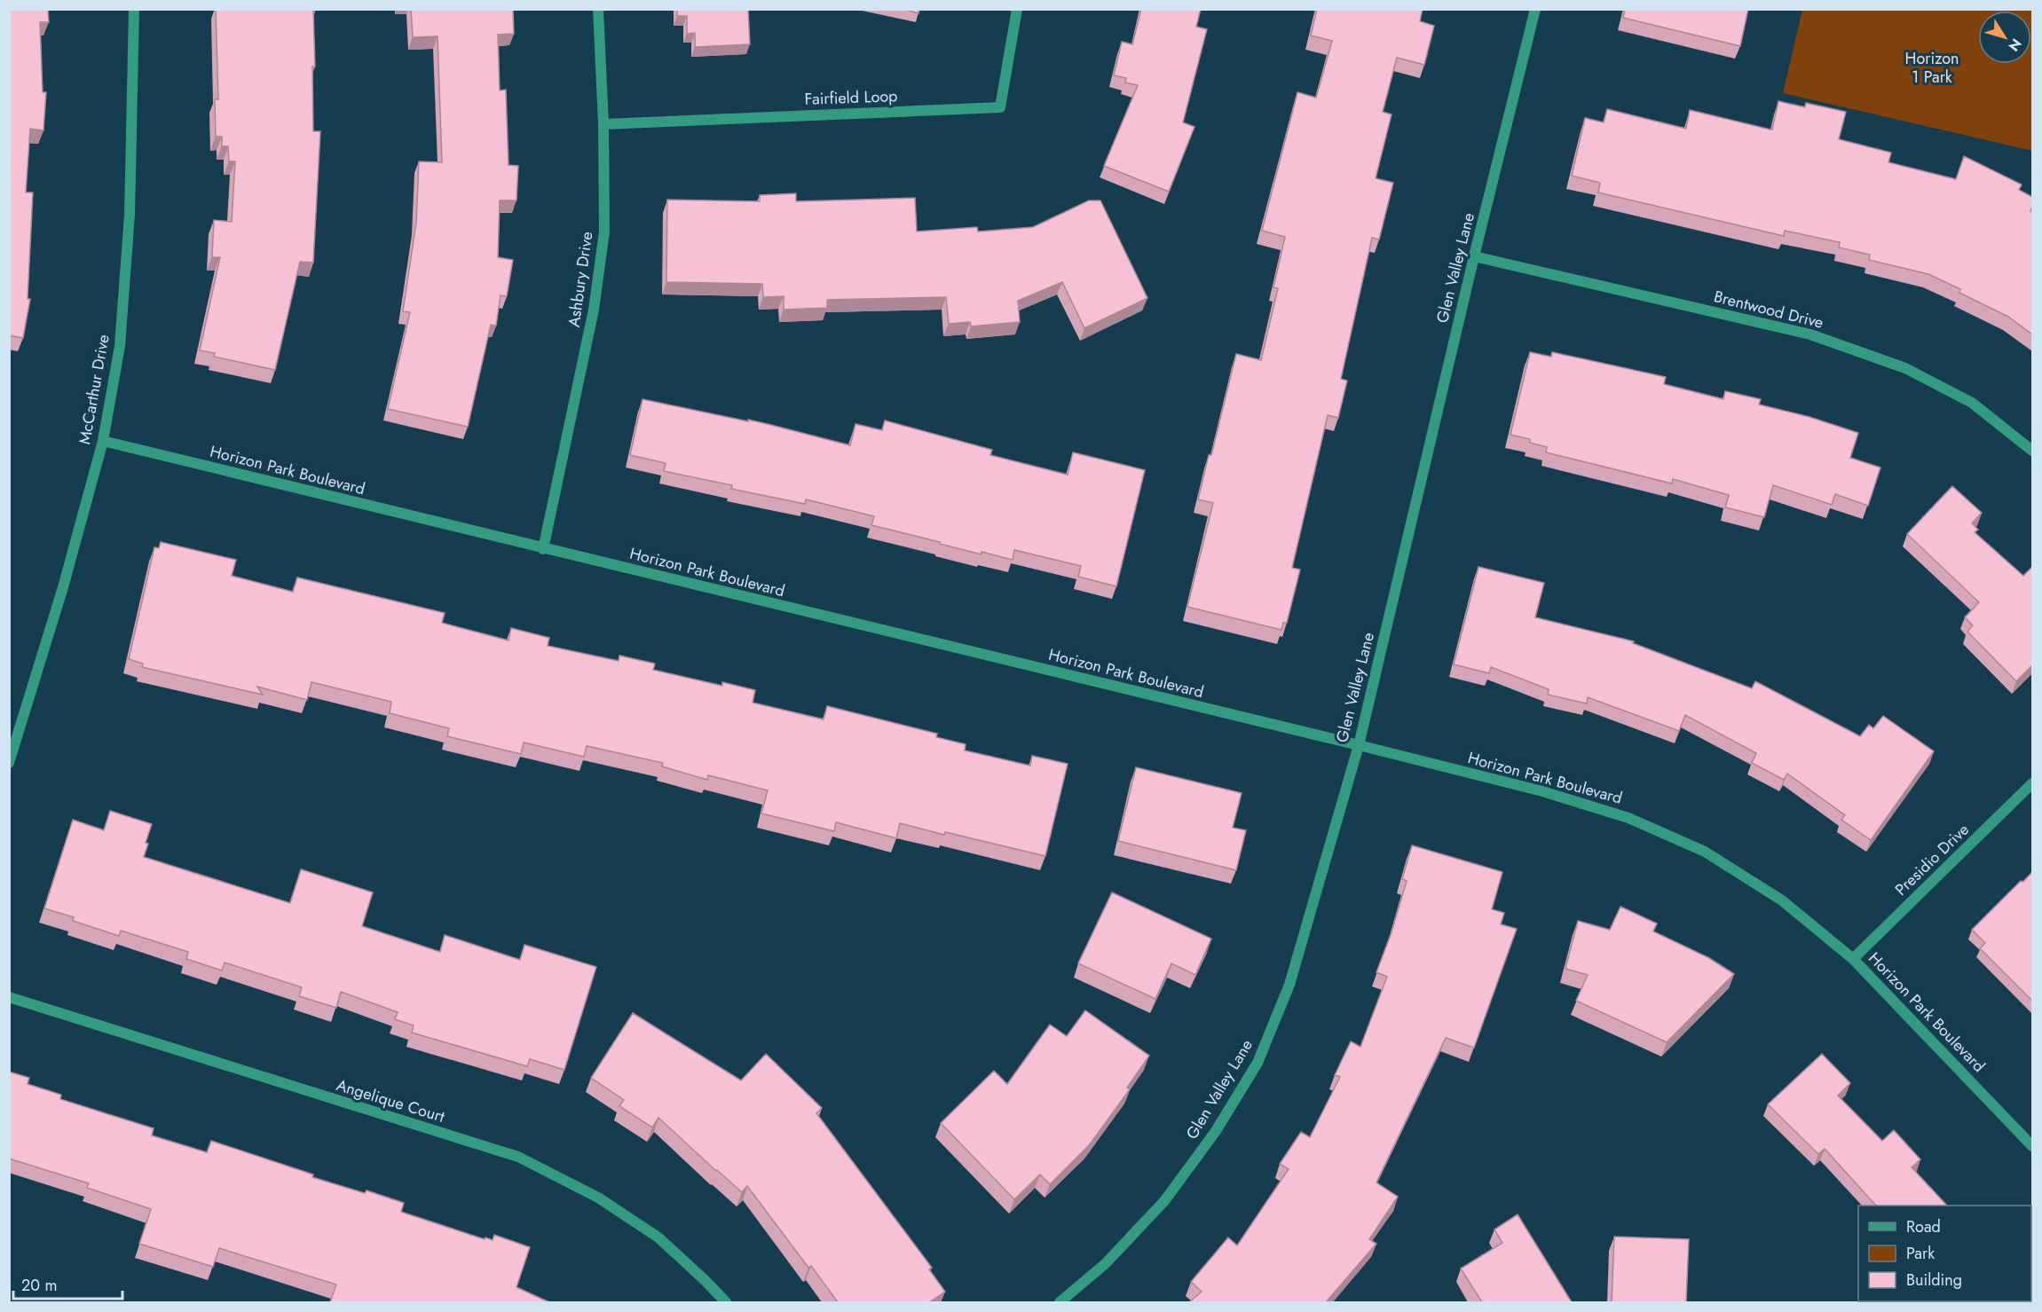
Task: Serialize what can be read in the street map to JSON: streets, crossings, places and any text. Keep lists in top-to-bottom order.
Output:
{
  "streets": {
    "street": [
      "Fairfield Loop",
      "Glen Valley Lane",
      "Ashbury Drive",
      "Brentwood Drive",
      "McCarthur Drive",
      "Horizon Park Boulevard",
      "Presidio Drive",
      "Angelique Court"
    ]
  },
  "crossings": [
    ["Fairfield Loop", "Ashbury Drive"],
    ["Glen Valley Lane", "Brentwood Drive"],
    ["Glen Valley Lane", "Horizon Park Boulevard"],
    ["Ashbury Drive", "Horizon Park Boulevard"],
    ["McCarthur Drive", "Horizon Park Boulevard"],
    ["Horizon Park Boulevard", "Presidio Drive"]
  ],
  "parks": ["Horizon 1 Park"],
  "legend": ["Road", "Park", "Building"],
  "scale_bar": "20 m",
  "north": "bottom right"
}
